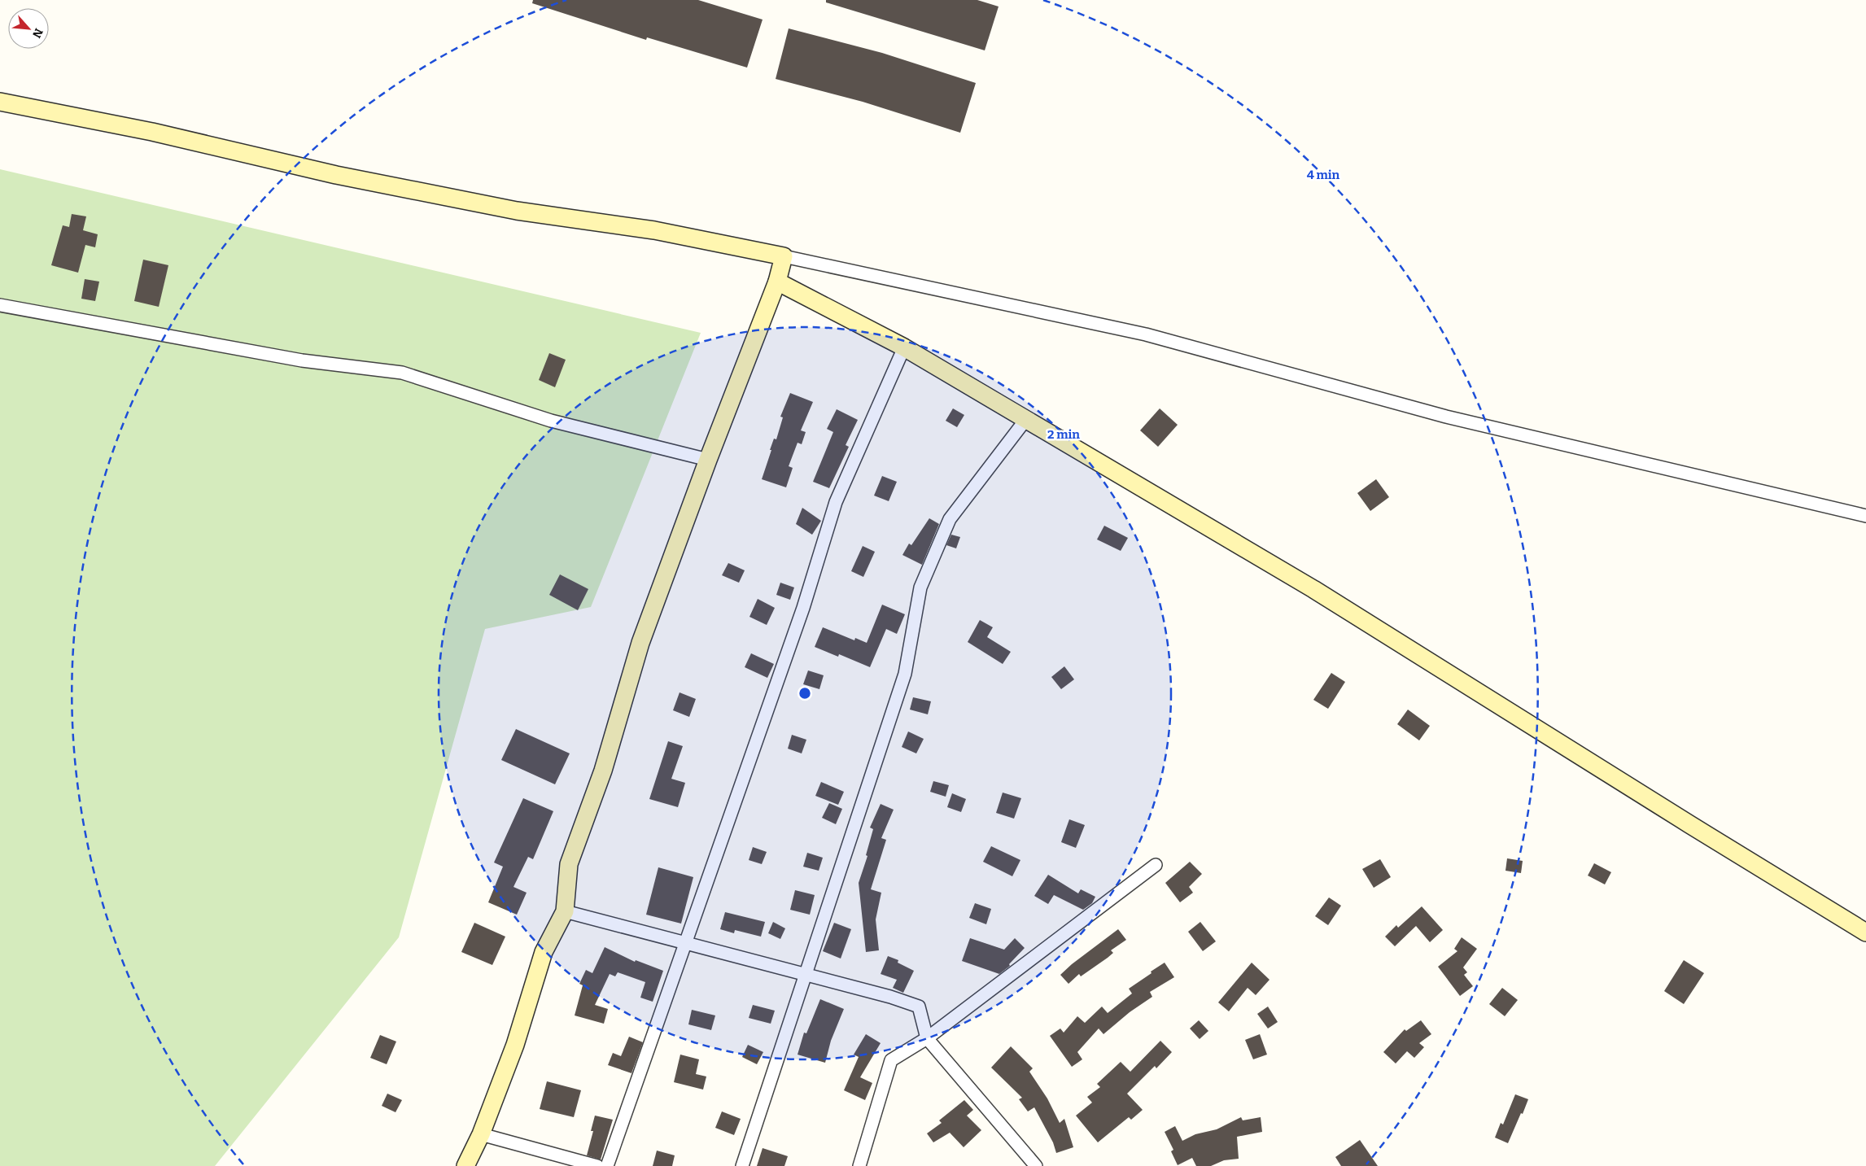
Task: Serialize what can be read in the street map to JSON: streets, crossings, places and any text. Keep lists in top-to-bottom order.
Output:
{
  "north": "bottom right",
  "rings": ["4 min", "2 min"]
}
